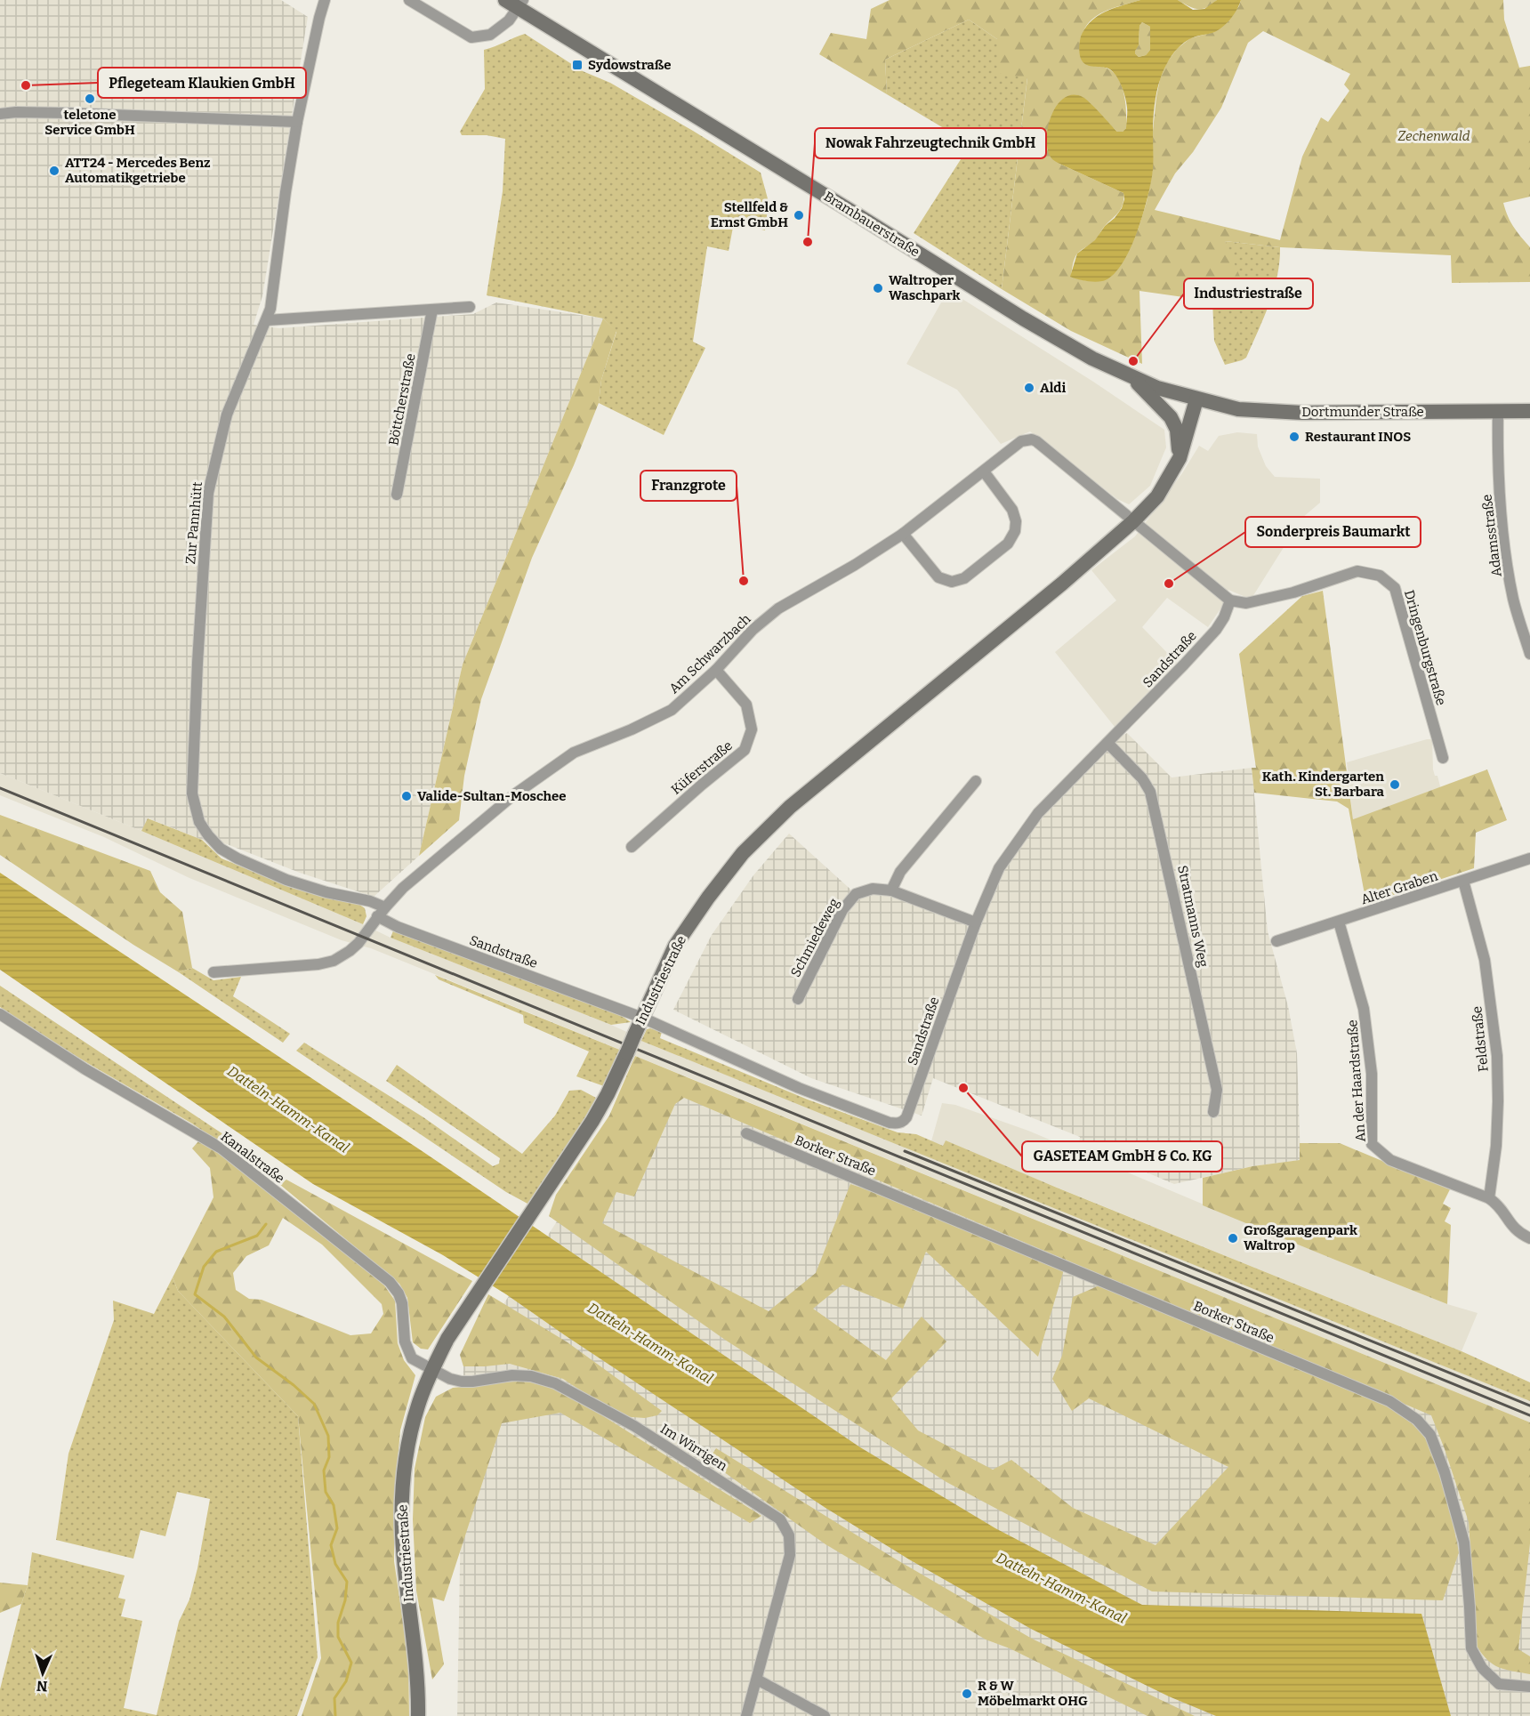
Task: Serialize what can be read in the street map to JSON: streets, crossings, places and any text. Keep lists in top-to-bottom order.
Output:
{
  "streets": {
    "main road": ["Brambauerstraße", "Dortmunder Straße", "Industriestraße"],
    "street": [
      "Böttcherstraße",
      "Zur Pannhütt",
      "Adamsstraße",
      "Dringenburgstraße",
      "Am Schwarzbach",
      "Sandstraße",
      "Küferstraße",
      "Alter Graben",
      "Stratmanns Weg",
      "Schmiedeweg",
      "Feldstraße",
      "An der Haardstraße",
      "Borker Straße",
      "Kanalstraße",
      "Im Wirrigen"
    ]
  },
  "crossings": [
    ["Brambauerstraße", "Dortmunder Straße"],
    ["Brambauerstraße", "Industriestraße"],
    ["Dortmunder Straße", "Adamsstraße"],
    ["Dortmunder Straße", "Industriestraße"],
    ["Zur Pannhütt", "Am Schwarzbach"],
    ["Dringenburgstraße", "Sandstraße"],
    ["Am Schwarzbach", "Sandstraße"],
    ["Am Schwarzbach", "Küferstraße"],
    ["Am Schwarzbach", "Industriestraße"],
    ["Sandstraße", "Stratmanns Weg"],
    ["Sandstraße", "Schmiedeweg"],
    ["Sandstraße", "Industriestraße"],
    ["Alter Graben", "Feldstraße"],
    ["Alter Graben", "An der Haardstraße"],
    ["Industriestraße", "Kanalstraße"],
    ["Industriestraße", "Im Wirrigen"],
    ["Feldstraße", "An der Haardstraße"],
    ["Kanalstraße", "Im Wirrigen"]
  ],
  "water": ["Datteln-Hamm-Kanal"],
  "parks": ["Zechenwald"],
  "places": {
    "transit": ["Sydowstraße"],
    "other": [
      "Pflegeteam Klaukien GmbH",
      "teletone Service GmbH",
      "ATT24 - Mercedes Benz Automatikgetriebe",
      "Stellfeld & Ernst GmbH",
      "Nowak Fahrzeugtechnik GmbH",
      "Waltroper Waschpark",
      "Industriestraße",
      "Aldi",
      "Restaurant INOS",
      "Franzgrote",
      "Sonderpreis Baumarkt",
      "Kath. Kindergarten St. Barbara",
      "Valide-Sultan-Moschee",
      "GASETEAM GmbH & Co. KG",
      "Großgaragenpark Waltrop",
      "R & W Möbelmarkt OHG"
    ]
  },
  "north": "bottom"
}
